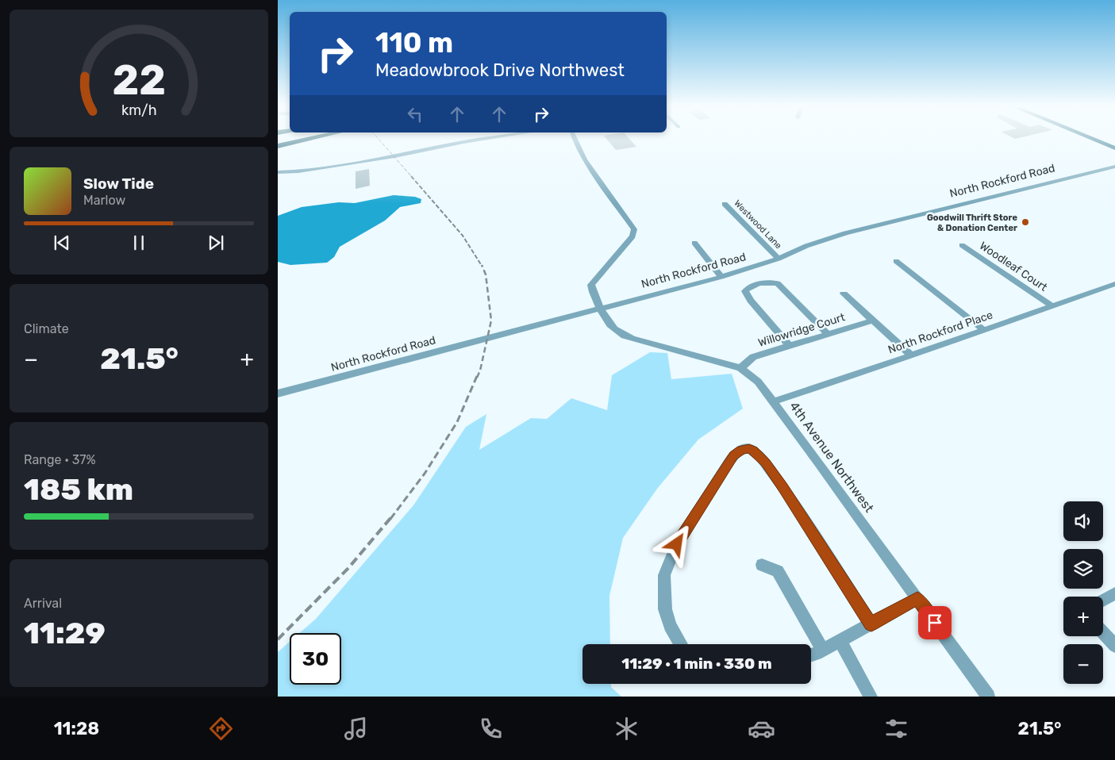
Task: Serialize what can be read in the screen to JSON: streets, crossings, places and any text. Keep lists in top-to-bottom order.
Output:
{
  "streets": {
    "street": [
      "North Rockford Road",
      "Westwood Lane",
      "Woodleaf Court",
      "Willowridge Court",
      "North Rockford Place",
      "4th Avenue Northwest"
    ]
  },
  "crossings": [
    ["North Rockford Road", "Westwood Lane"],
    ["North Rockford Road", "4th Avenue Northwest"],
    ["Woodleaf Court", "North Rockford Place"],
    ["Willowridge Court", "4th Avenue Northwest"],
    ["North Rockford Place", "4th Avenue Northwest"]
  ],
  "places": ["Goodwill Thrift Store & Donation Center"],
  "page": {
    "turn": ["110 m", "Meadowbrook Drive Northwest"],
    "song": ["Slow Tide", "Marlow"],
    "tile": [
      "Climate",
      ["Range · 37%", "185 km"],
      ["Arrival", "11:29"]
    ],
    "heat": ["−", "21.5°", "+"],
    "map_buttons": ["+", "−"],
    "limit": "30",
    "trip": "11:29 · 1 min · 330 m",
    "tabs": ["11:28", "21.5°"],
    "gauge": ["22", "km/h"]
  }
}
